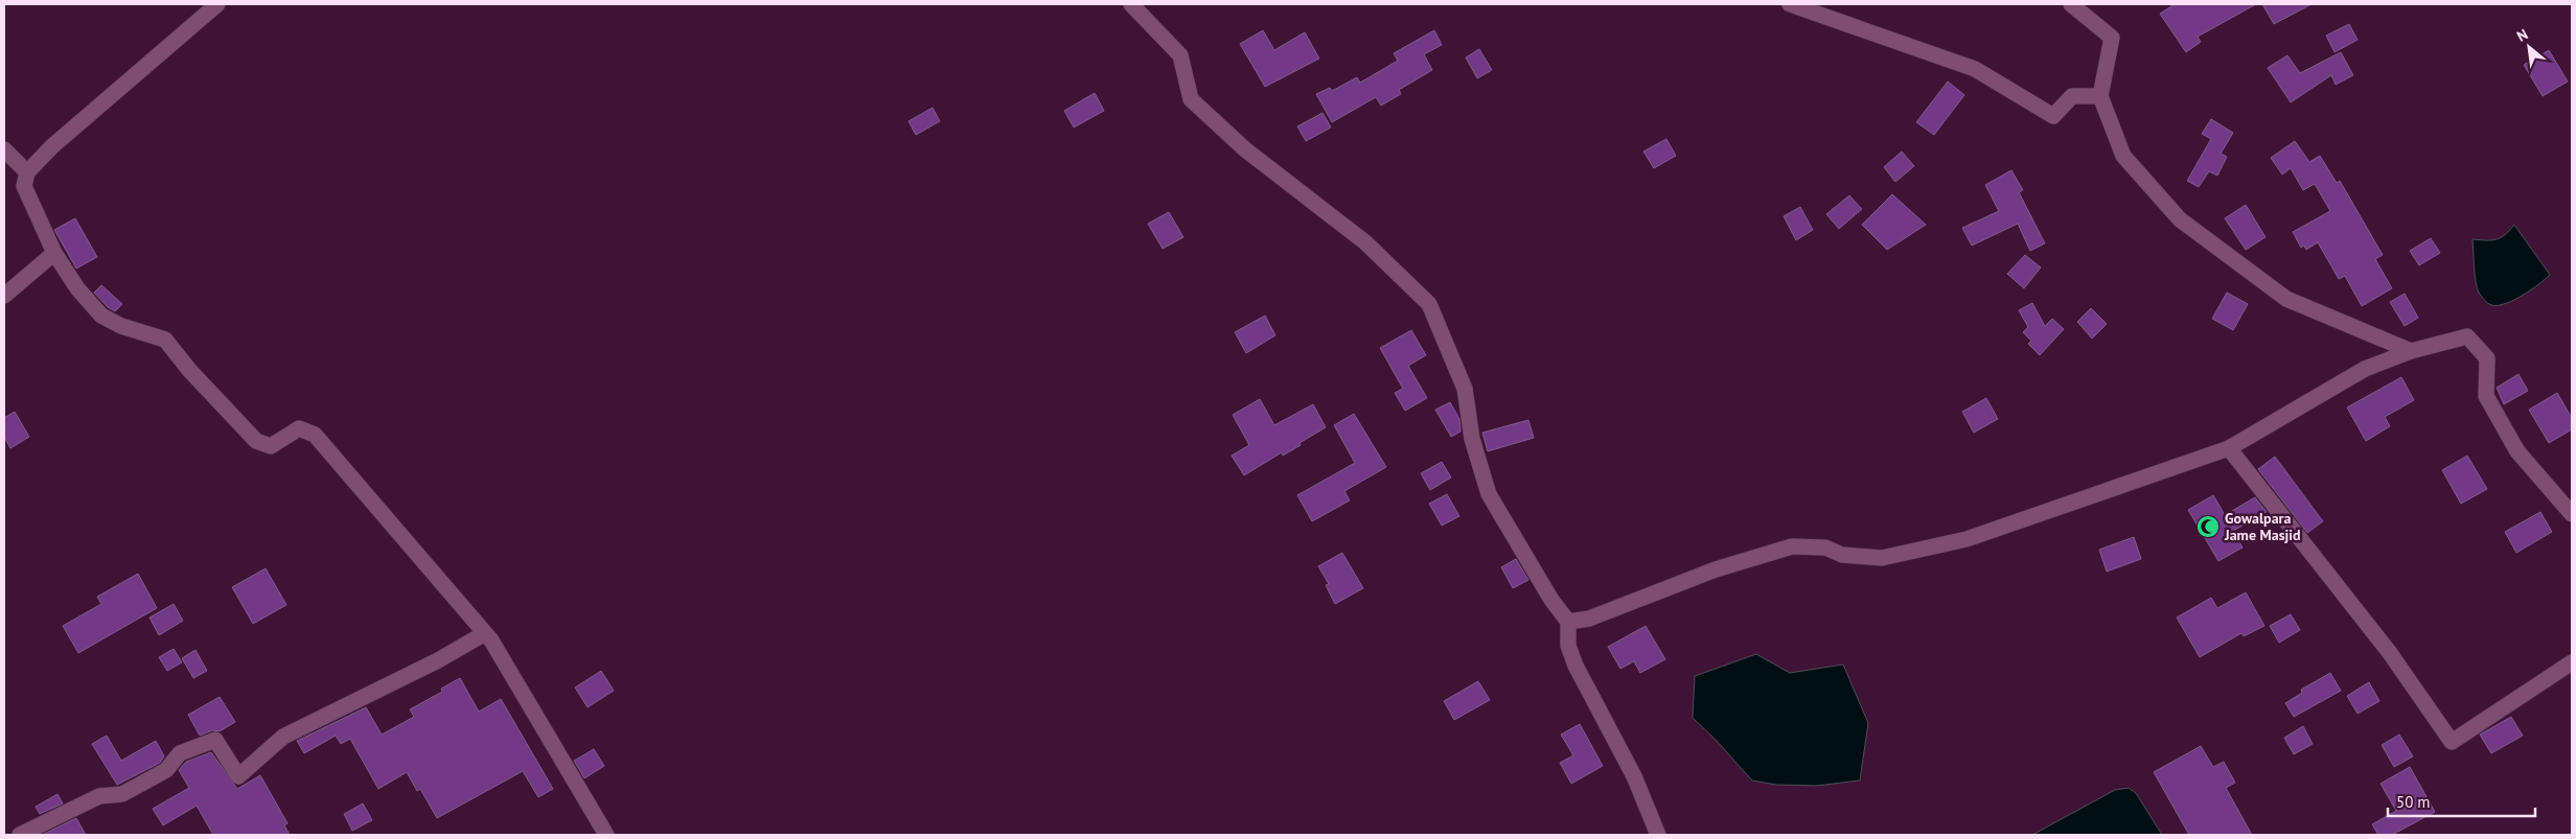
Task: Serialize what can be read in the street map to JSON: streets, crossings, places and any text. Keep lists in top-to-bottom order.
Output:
{
  "places": {
    "mosque": ["Gowalpara Jame Masjid"]
  },
  "scale_bar": "50 m",
  "north": "top left"
}
